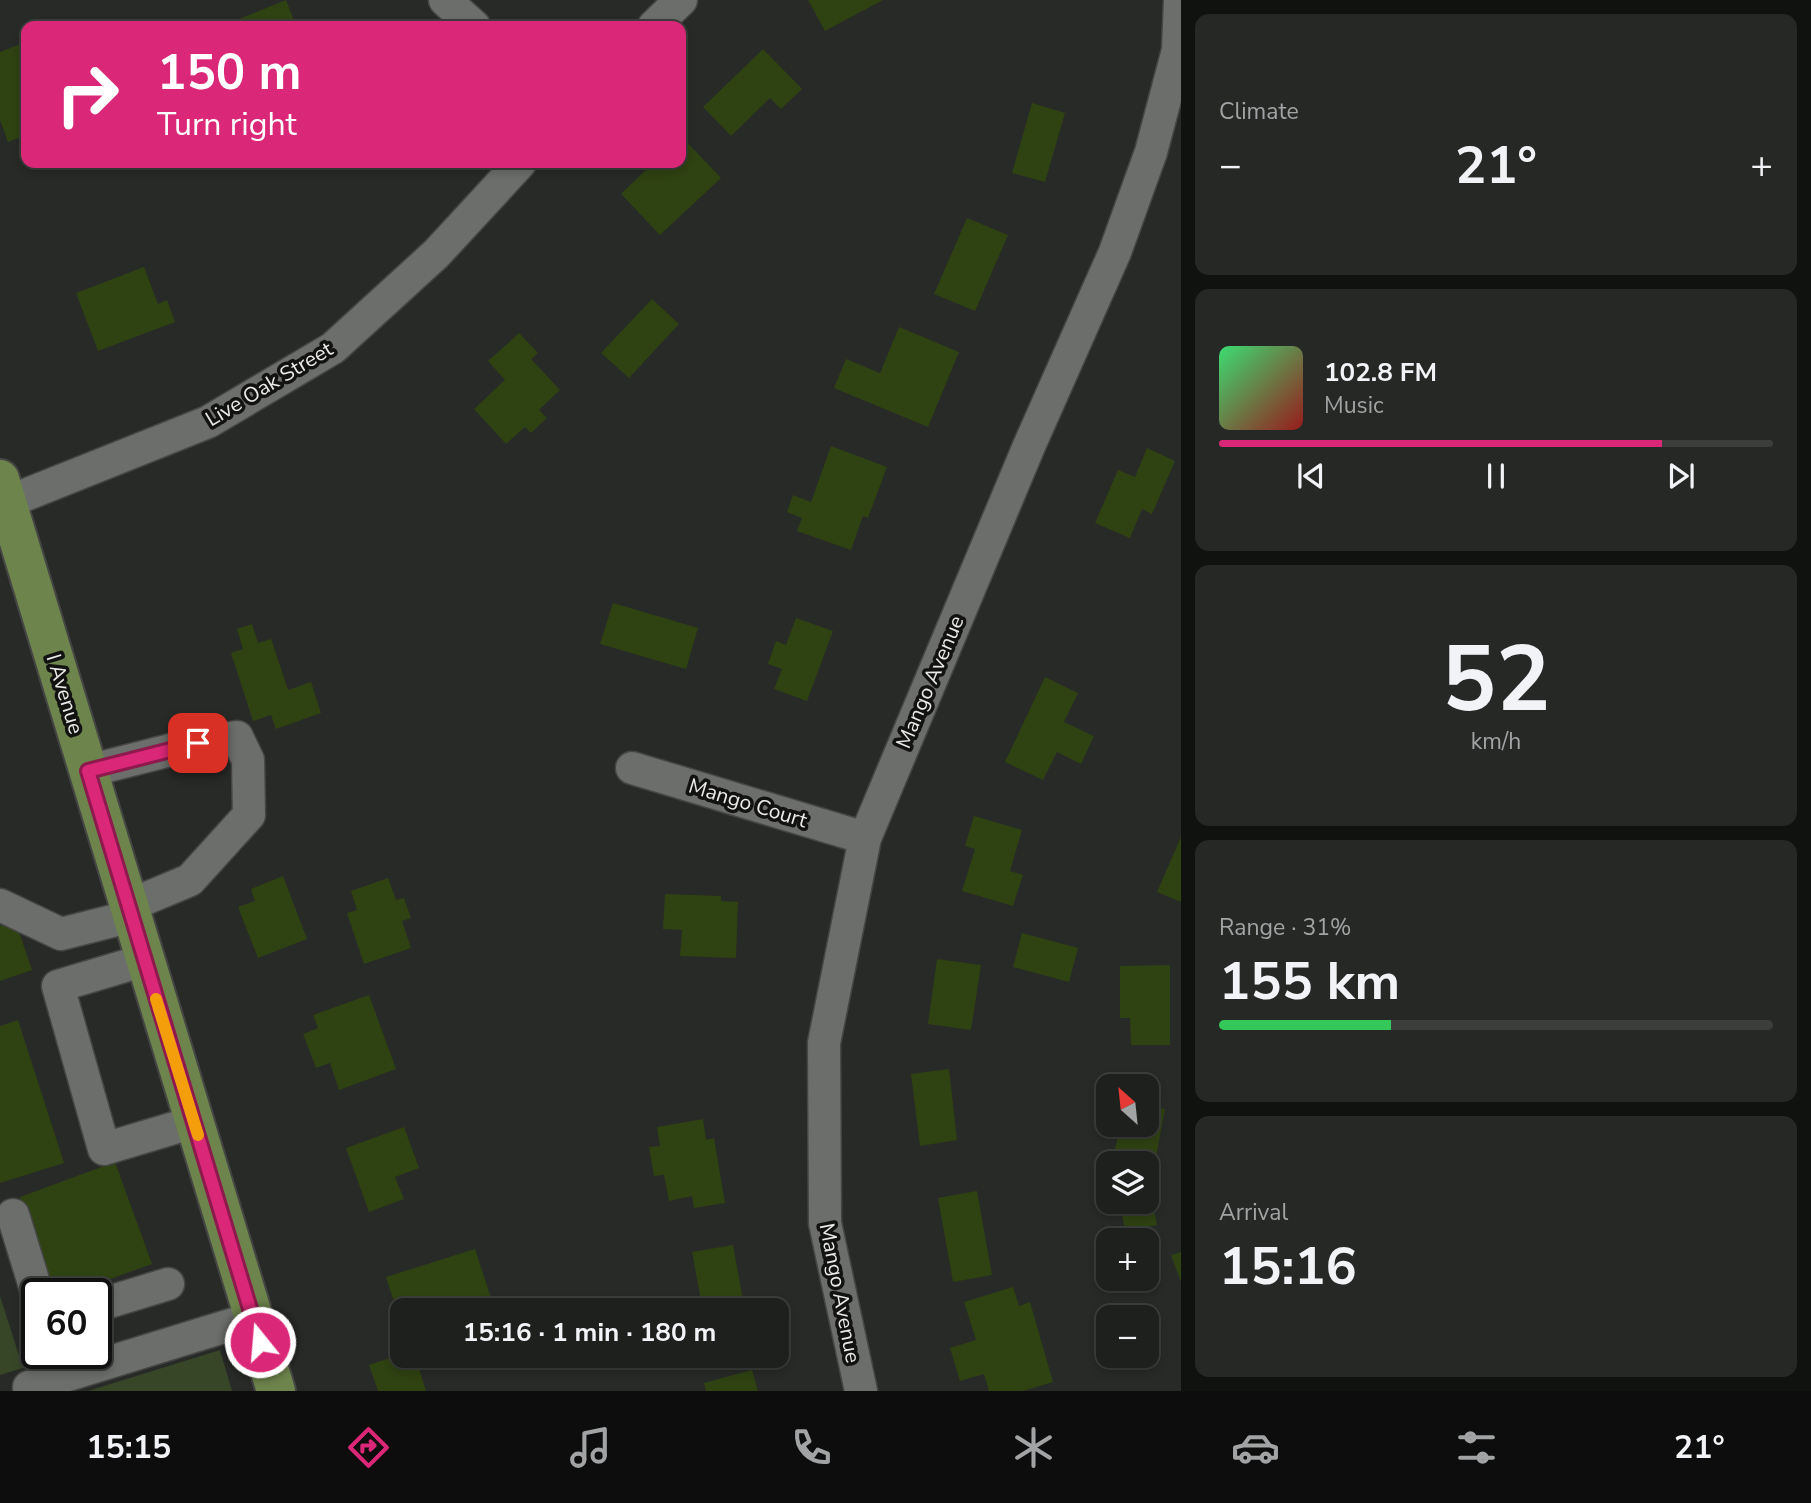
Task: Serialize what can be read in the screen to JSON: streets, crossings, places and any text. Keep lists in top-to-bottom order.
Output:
{
  "streets": {
    "main road": ["I Avenue"],
    "street": ["Live Oak Street", "Mango Avenue", "Mango Court"]
  },
  "crossings": [
    ["Live Oak Street", "I Avenue"],
    ["Mango Avenue", "Mango Court"]
  ],
  "north": "top left",
  "page": {
    "tile": [
      "Climate",
      ["52", "km/h"],
      ["Range · 31%", "155 km"],
      ["Arrival", "15:16"]
    ],
    "turn": ["150 m", "Turn right"],
    "heat": ["−", "21°", "+"],
    "song": ["102.8 FM", "Music"],
    "map_buttons": ["+", "−"],
    "limit": "60",
    "trip": "15:16 · 1 min · 180 m",
    "tabs": ["15:15", "21°"]
  }
}
